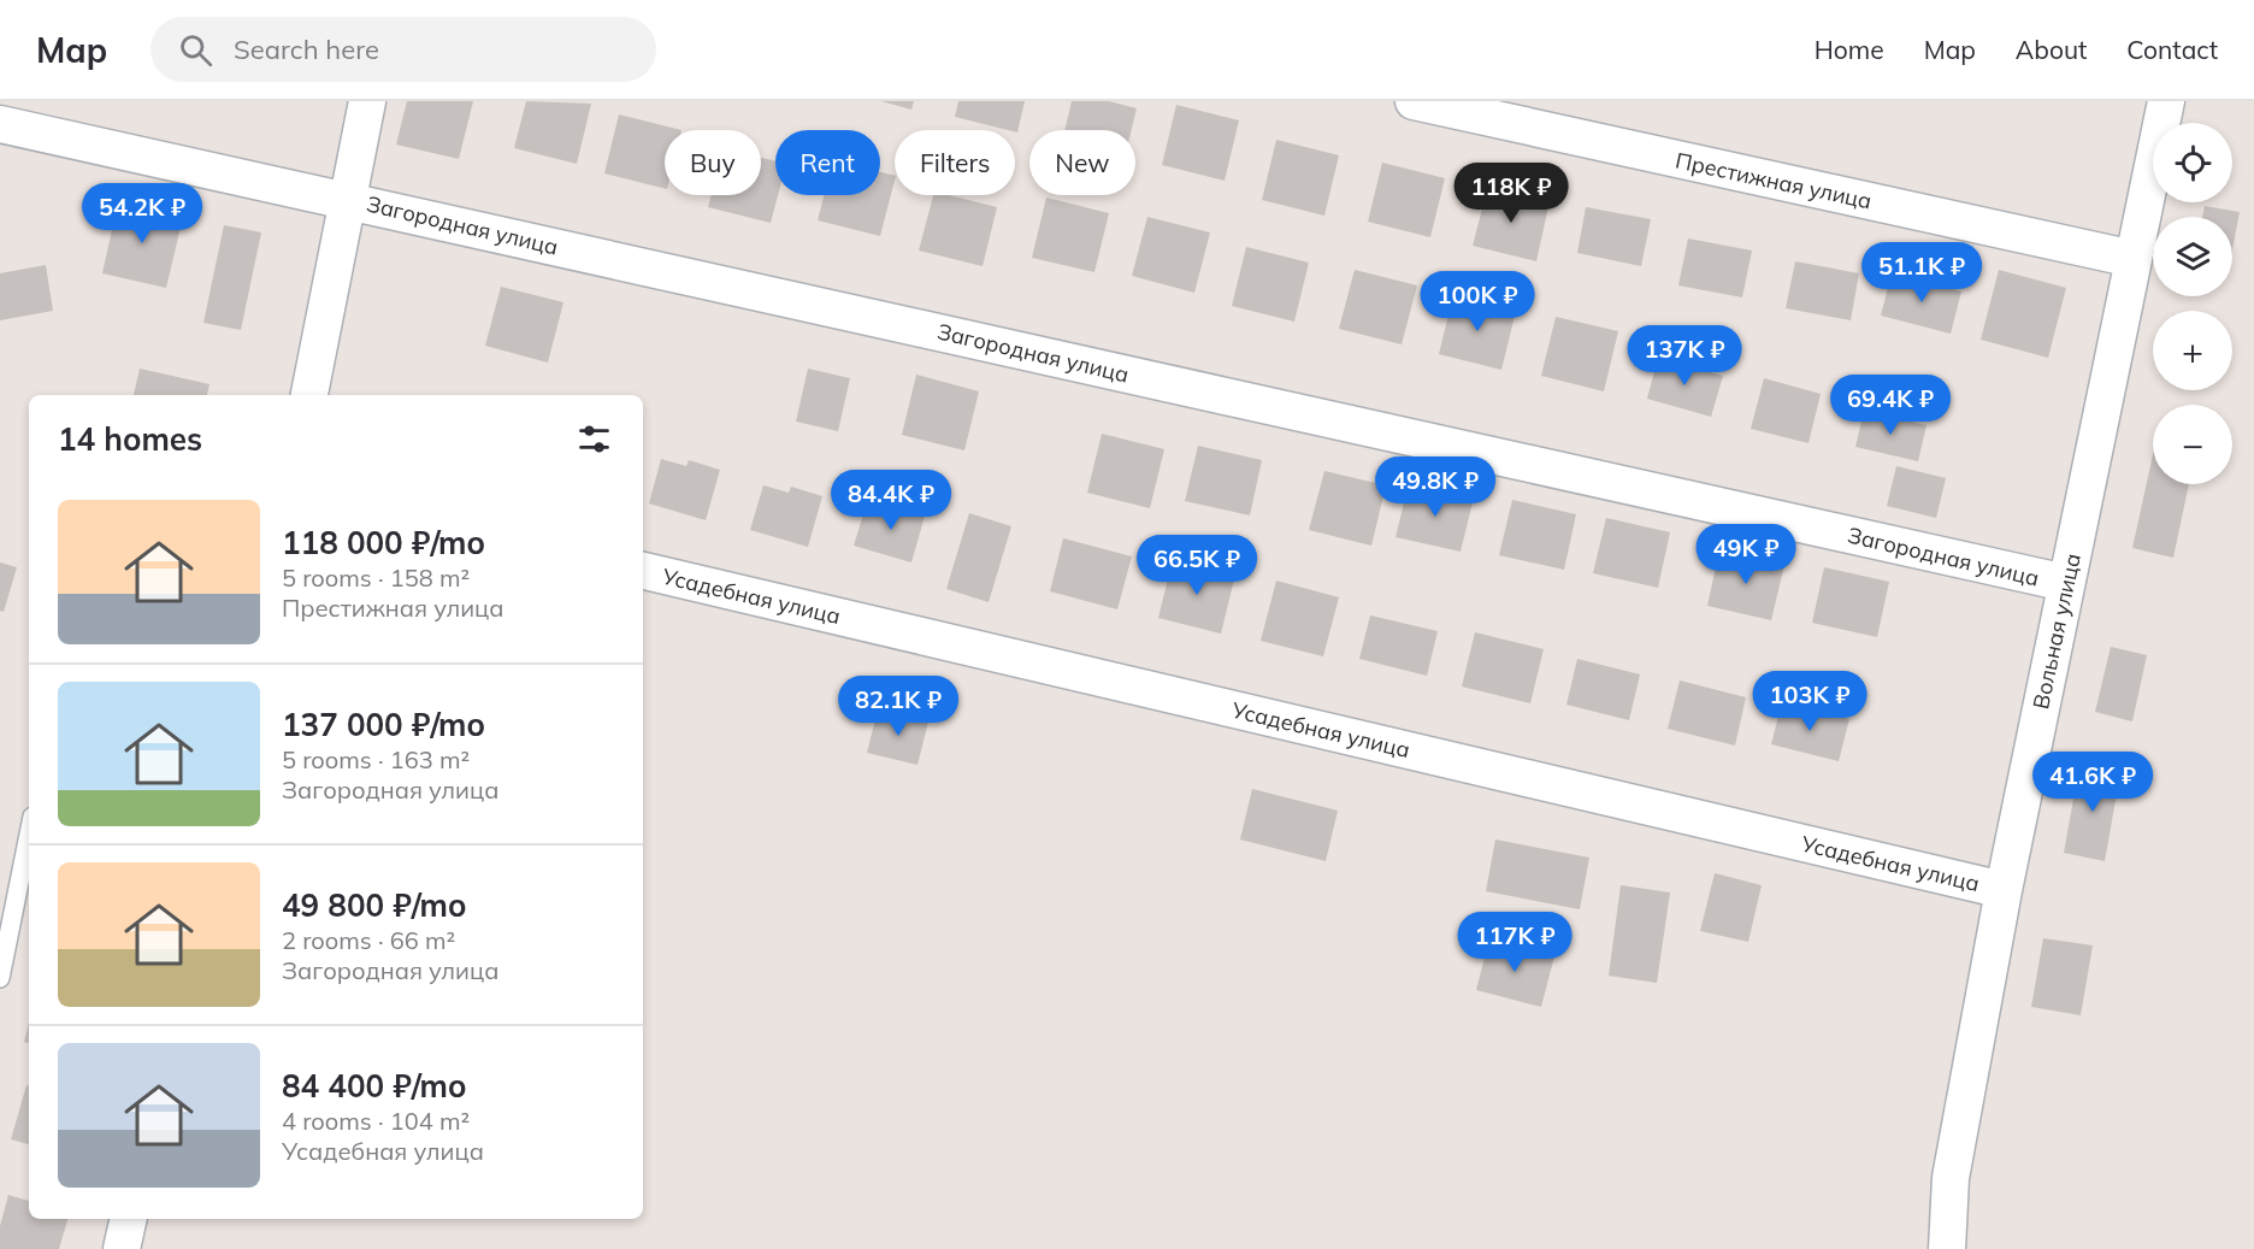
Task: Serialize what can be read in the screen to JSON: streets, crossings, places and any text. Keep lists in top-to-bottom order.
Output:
{
  "streets": {
    "street": [
      "Престижная улица",
      "Загородная улица",
      "Усадебная улица",
      "Вольная улица"
    ]
  },
  "crossings": [
    ["Престижная улица", "Вольная улица"],
    ["Загородная улица", "Вольная улица"],
    ["Усадебная улица", "Вольная улица"]
  ],
  "page": {
    "header": "Map",
    "search": "Search here",
    "nav": [
      "Home",
      "Map",
      "About",
      "Contact"
    ],
    "map_buttons": ["+", "−"],
    "chip": [
      "Buy",
      "Rent",
      "Filters",
      "New"
    ],
    "price": [
      "118K ₽",
      "54.2K ₽",
      "51.1K ₽",
      "100K ₽",
      "137K ₽",
      "69.4K ₽",
      "49.8K ₽",
      "84.4K ₽",
      "49K ₽",
      "66.5K ₽",
      "103K ₽",
      "82.1K ₽",
      "41.6K ₽",
      "117K ₽"
    ],
    "heading": "14 homes",
    "list": [
      {
        "name": "118 000 ₽/mo",
        "note": "5 rooms · 158 m² · Престижная улица"
      },
      {
        "name": "137 000 ₽/mo",
        "note": "5 rooms · 163 m² · Загородная улица"
      },
      {
        "name": "49 800 ₽/mo",
        "note": "2 rooms · 66 m² · Загородная улица"
      },
      {
        "name": "84 400 ₽/mo",
        "note": "4 rooms · 104 m² · Усадебная улица"
      }
    ]
  }
}
